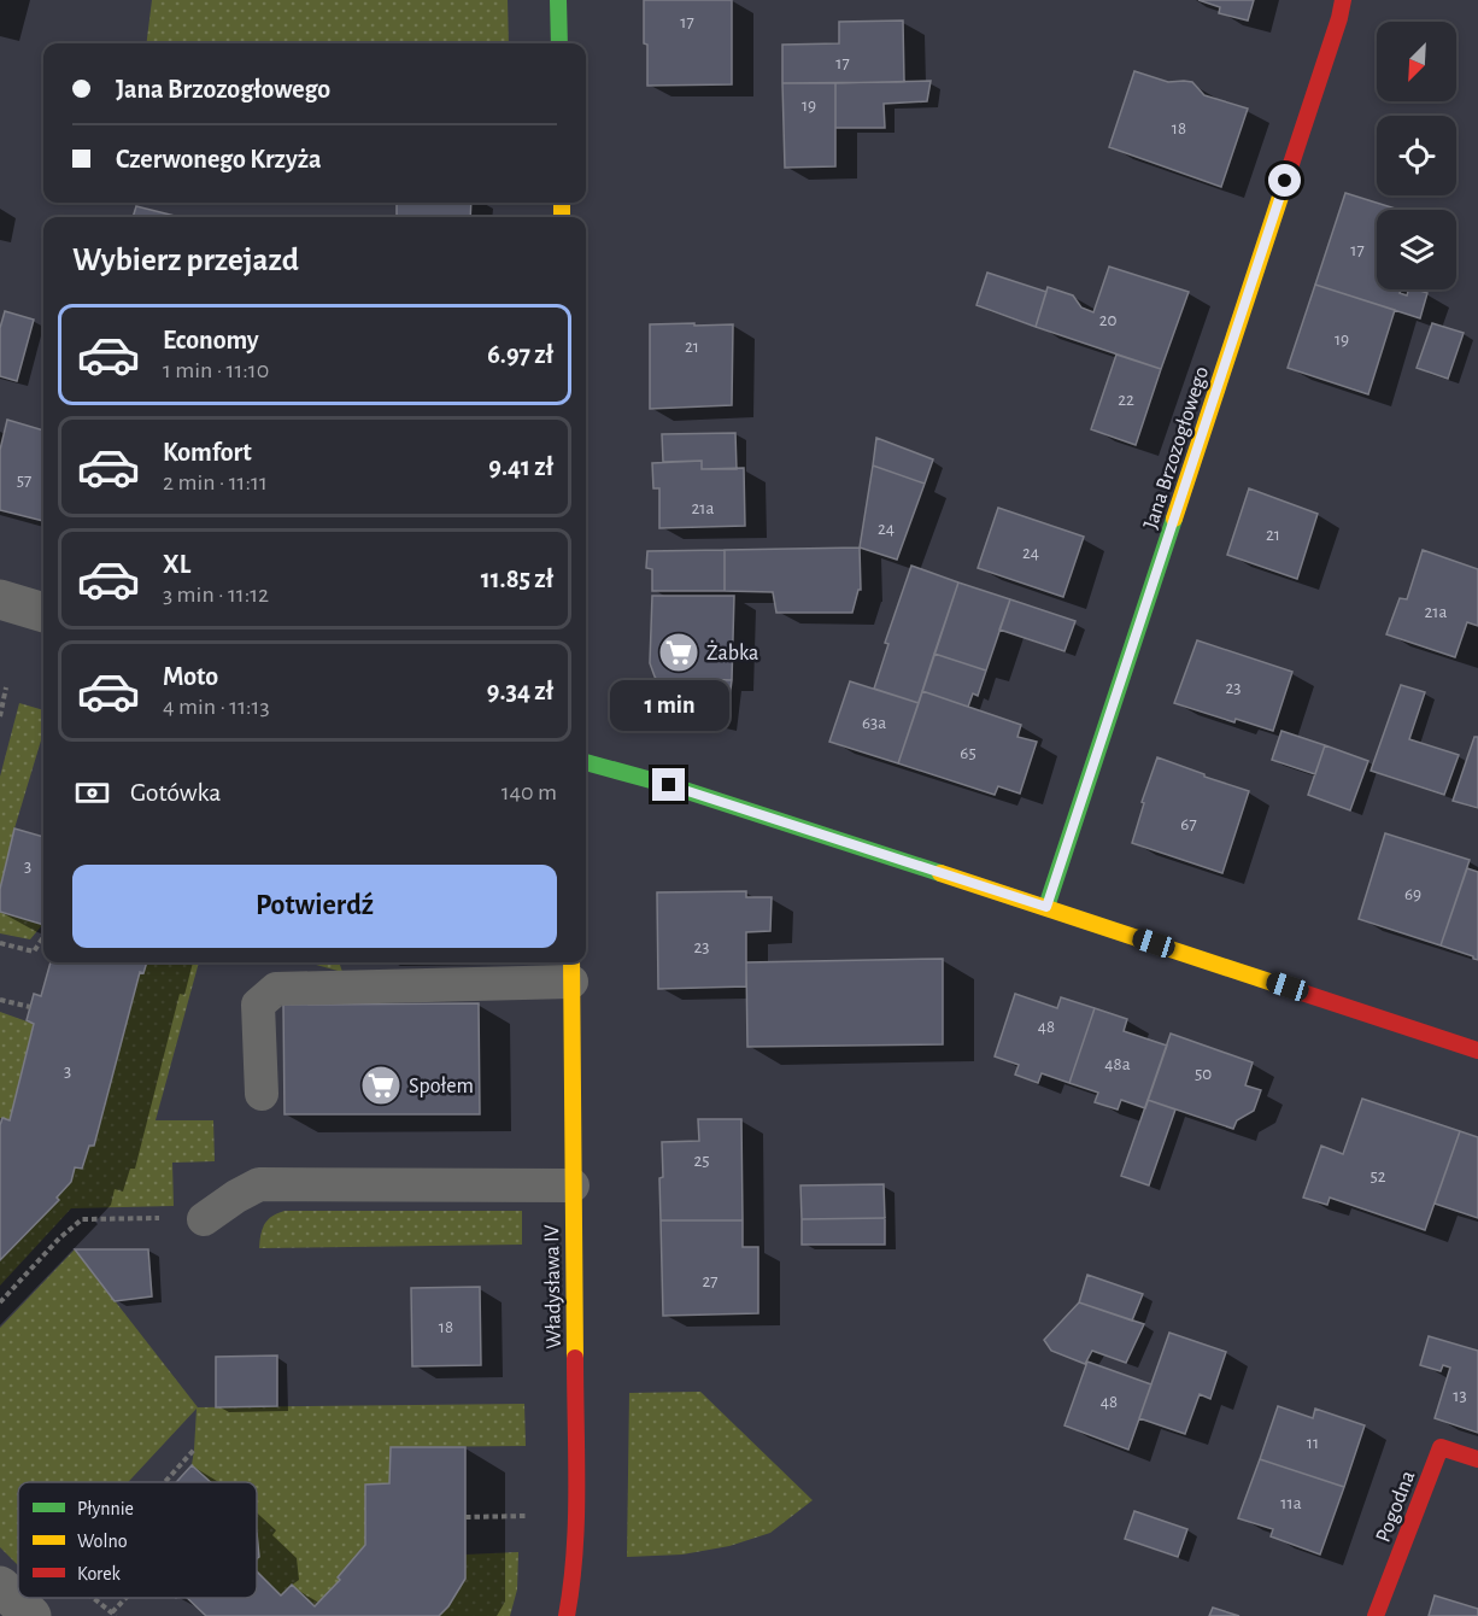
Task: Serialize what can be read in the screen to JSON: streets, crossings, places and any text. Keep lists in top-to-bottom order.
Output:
{
  "streets": {
    "street": ["Jana Brzozogłowego", "Władysława IV", "Pogodna"]
  },
  "places": {
    "supermarket": ["Żabka", "Społem"]
  },
  "house_numbers": [
    "17",
    "17",
    "19",
    "18",
    "17",
    "20",
    "19",
    "21",
    "22",
    "57",
    "21a",
    "24",
    "21",
    "24",
    "21a",
    "23",
    "63a",
    "65",
    "67",
    "3",
    "69",
    "23",
    "48",
    "48a",
    "3",
    "50",
    "25",
    "52",
    "27",
    "18",
    "13",
    "48",
    "11",
    "11a"
  ],
  "legend": ["Płynnie", "Wolno", "Korek"],
  "north": "bottom left",
  "page": {
    "banner": ["Jana Brzozogłowego", "Czerwonego Krzyża"],
    "heading": "Wybierz przejazd",
    "list": [
      {
        "name": "Economy",
        "note": "1 min · 11:10",
        "value": "6.97 zł"
      },
      {
        "name": "Komfort",
        "note": "2 min · 11:11",
        "value": "9.41 zł"
      },
      {
        "name": "XL",
        "note": "3 min · 11:12",
        "value": "11.85 zł"
      },
      {
        "name": "Moto",
        "note": "4 min · 11:13",
        "value": "9.34 zł"
      }
    ],
    "bubble": "1 min",
    "pay": ["Gotówka", "140 m"],
    "buttons": "Potwierdź"
  }
}
